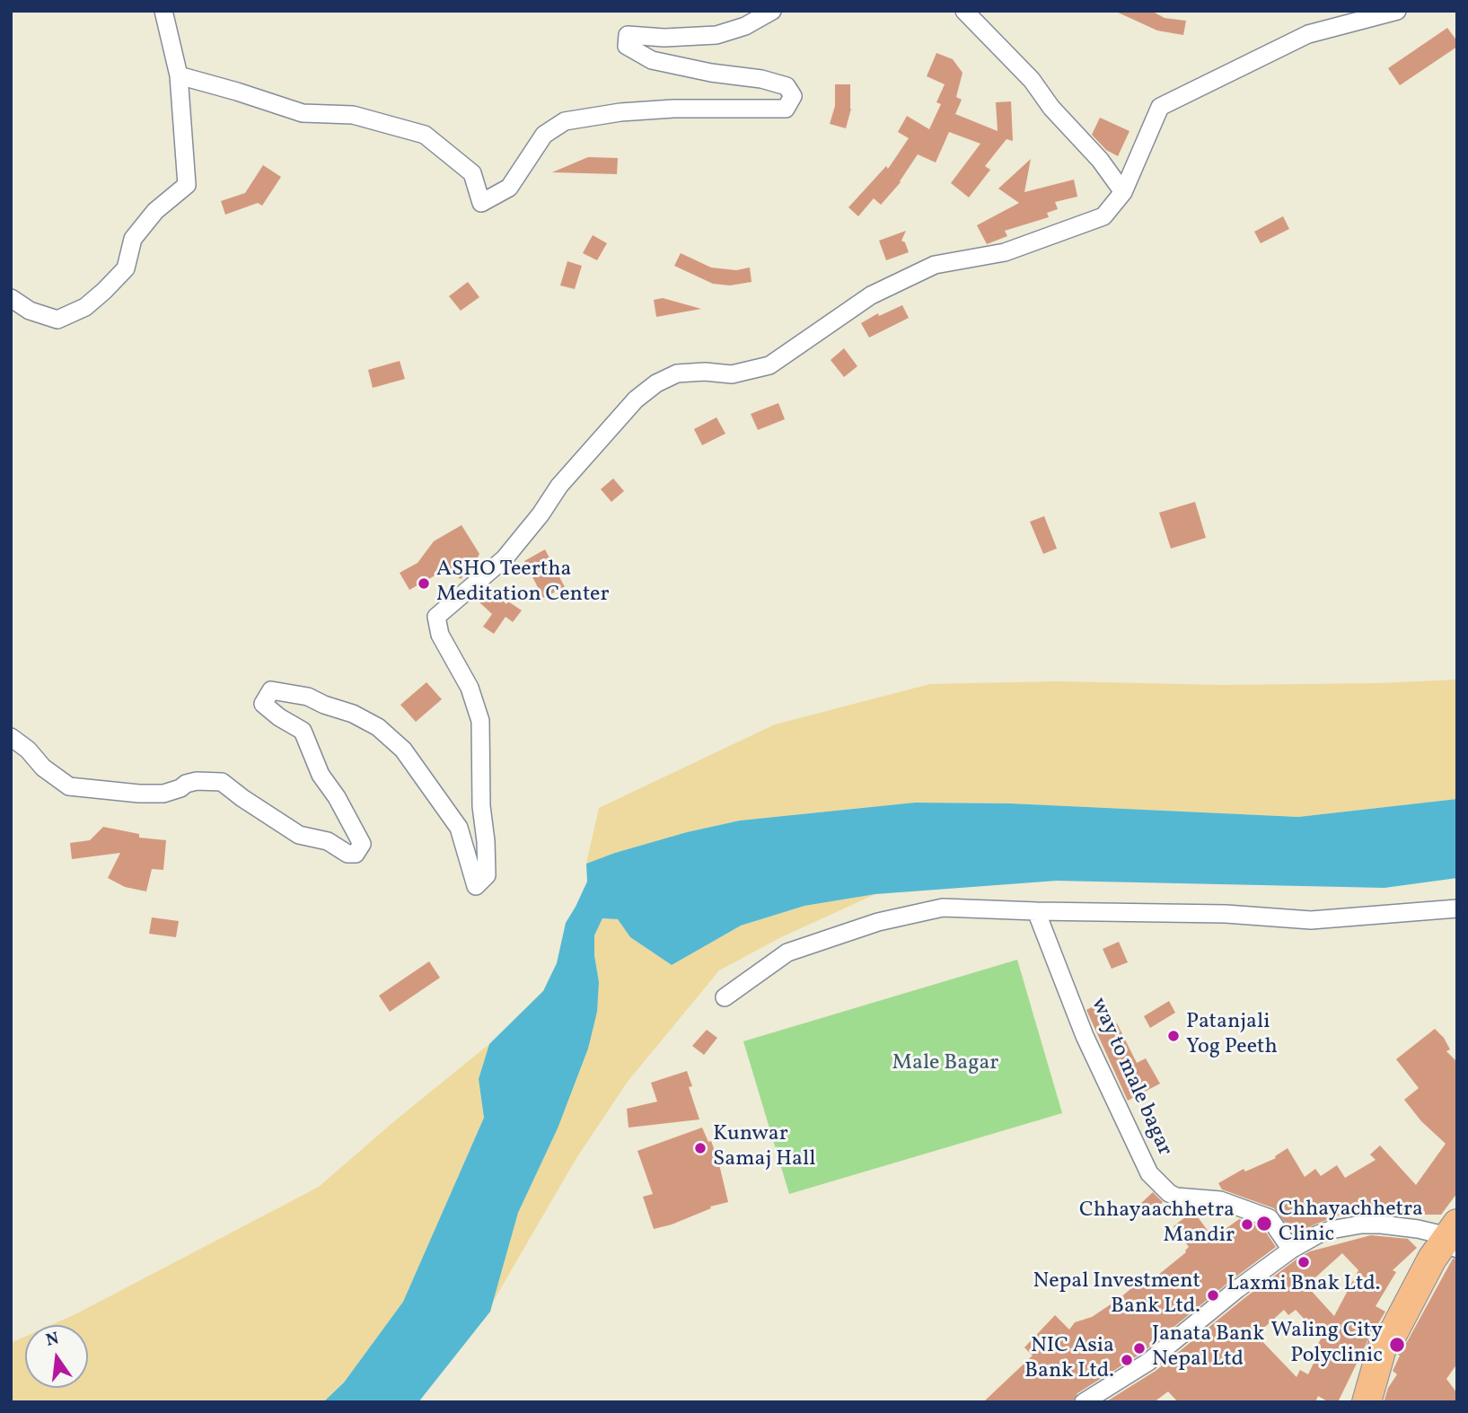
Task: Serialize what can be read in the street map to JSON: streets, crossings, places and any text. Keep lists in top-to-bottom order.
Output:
{
  "streets": {
    "street": ["way to male bagar"]
  },
  "parks": ["Male Bagar"],
  "places": [
    "ASHO Teertha Meditation Center",
    "Patanjali Yog Peeth",
    "Kunwar Samaj Hall",
    "Chhayachhetra Clinic",
    "Chhayaachhetra Mandir",
    "Laxmi Bnak Ltd.",
    "Nepal Investment Bank Ltd.",
    "Waling City Polyclinic",
    "Janata Bank Nepal Ltd",
    "NIC Asia Bank Ltd."
  ],
  "north": "top"
}
